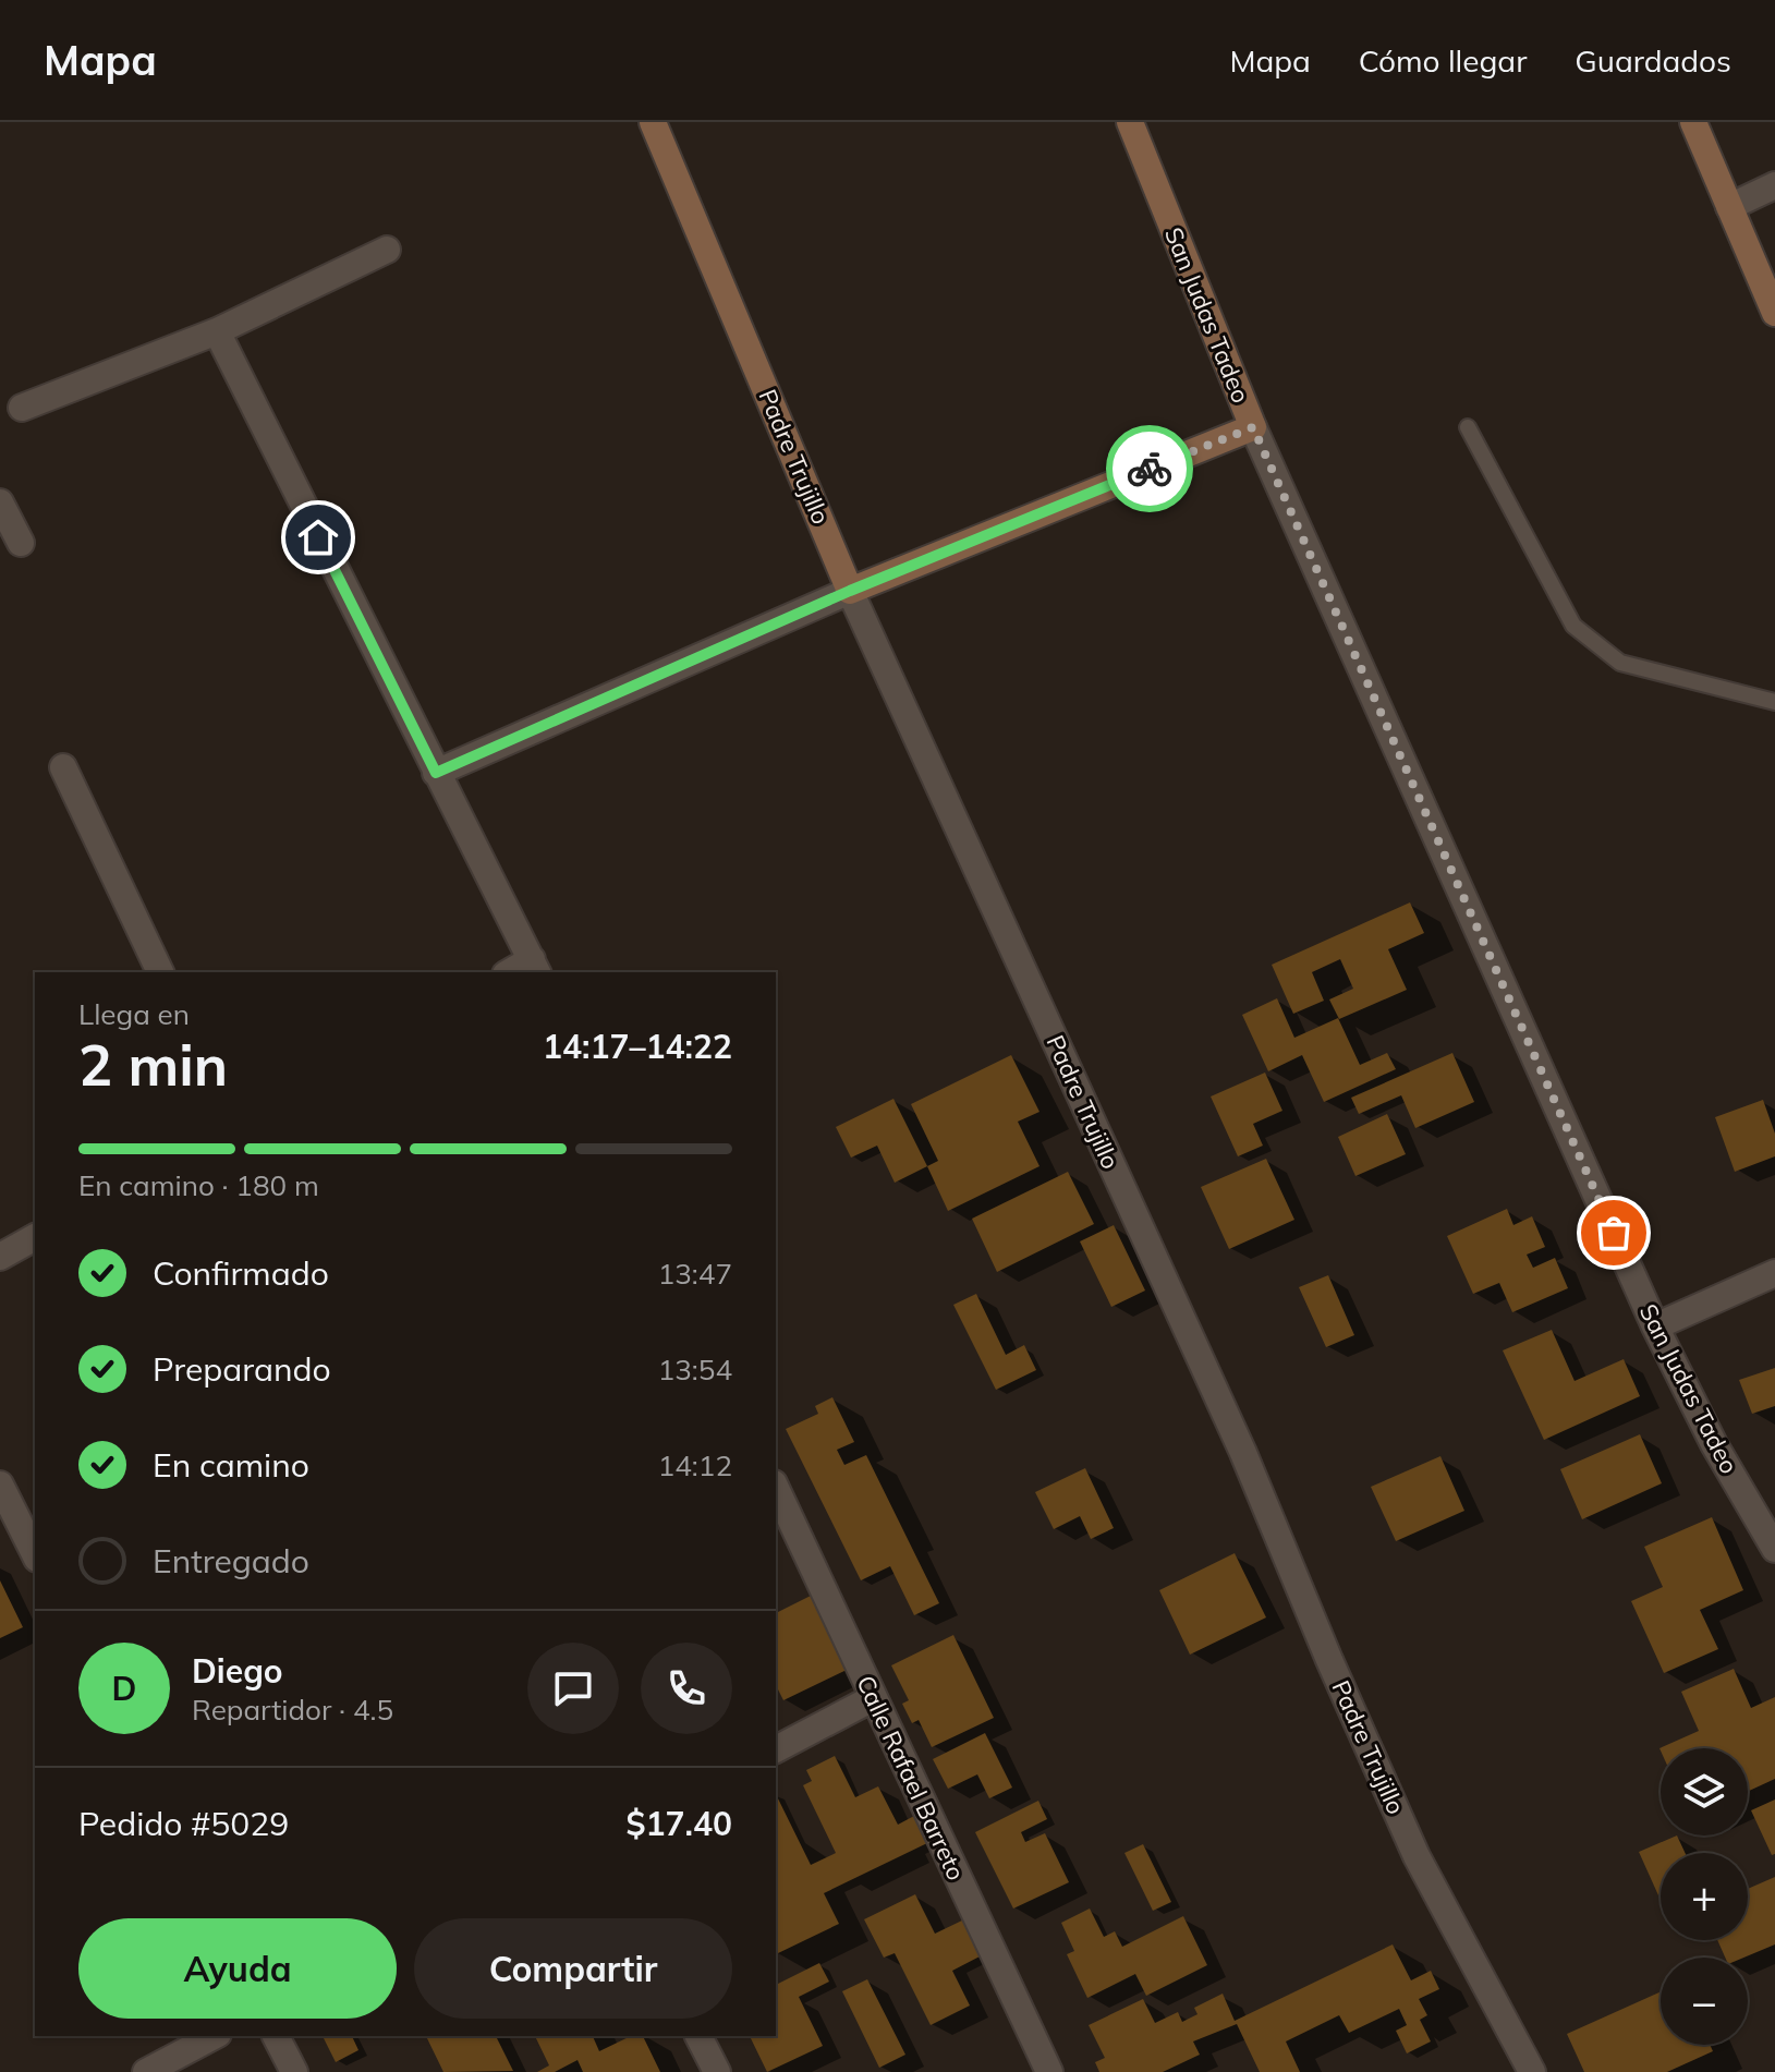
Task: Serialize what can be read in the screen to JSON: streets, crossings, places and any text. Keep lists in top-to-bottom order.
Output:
{
  "streets": {
    "street": ["San Judas Tadeo", "Padre Trujillo", "Calle Rafael Barreto"]
  },
  "page": {
    "header": "Mapa",
    "nav": ["Mapa", "Cómo llegar", "Guardados"],
    "heading": ["2 min", "Llega en", "14:17–14:22"],
    "panel": [
      "Diego",
      "Repartidor · 4.5",
      "Pedido #5029",
      "$17.40"
    ],
    "bar": "En camino · 180 m",
    "list": [
      ["Confirmado", "13:47"],
      ["Preparando", "13:54"],
      ["En camino", "14:12"],
      "Entregado"
    ],
    "round": "D",
    "map_buttons": ["+", "−"],
    "buttons": ["Ayuda", "Compartir"]
  }
}
